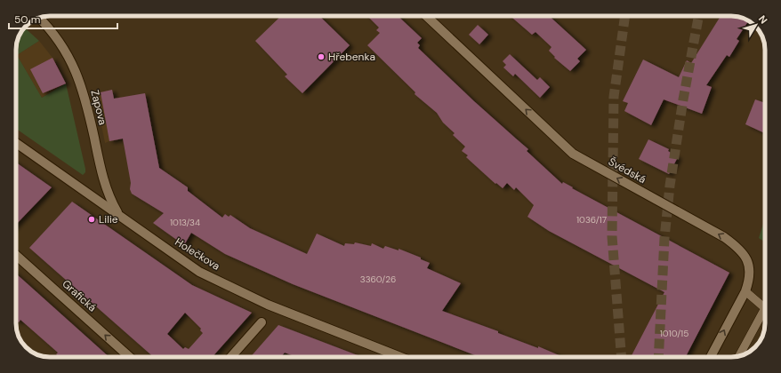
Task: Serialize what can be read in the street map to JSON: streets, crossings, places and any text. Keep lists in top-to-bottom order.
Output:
{
  "streets": {
    "street": [
      "Zapova",
      "Švédská",
      "Holečkova",
      "Grafická"
    ]
  },
  "crossings": [
    ["Zapova", "Holečkova"]
  ],
  "one_way": ["Švédská", "Grafická"],
  "places": ["Hřebenka", "Lilie"],
  "house_numbers": [
    "1036/17",
    "1013/34",
    "3360/26",
    "1010/15"
  ],
  "scale_bar": "50 m",
  "north": "top right"
}
